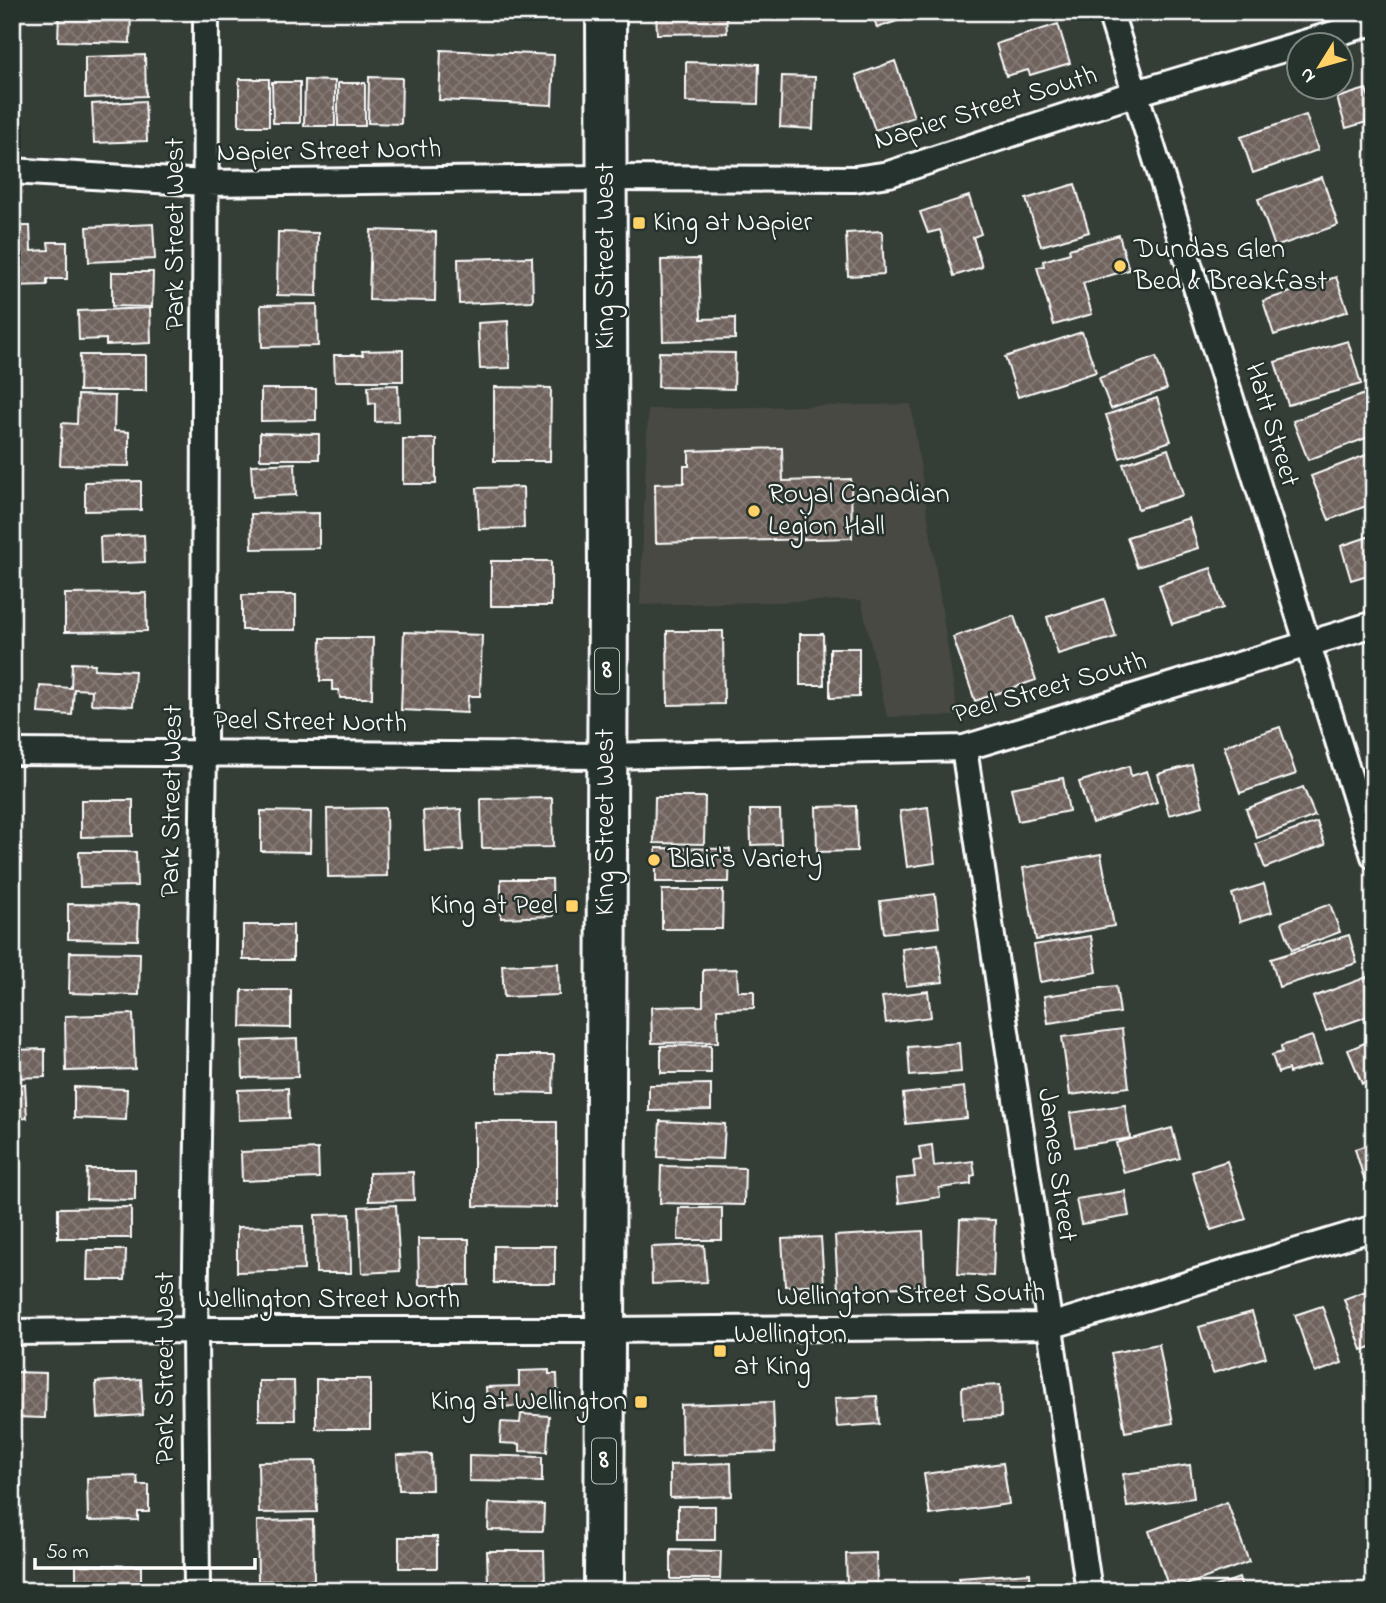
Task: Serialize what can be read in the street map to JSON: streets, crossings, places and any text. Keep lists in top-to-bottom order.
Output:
{
  "streets": {
    "main road": ["King Street West", "8"],
    "street": [
      "Napier Street South",
      "Napier Street North",
      "Park Street West",
      "Hatt Street",
      "Peel Street South",
      "Peel Street North",
      "James Street",
      "Wellington Street South",
      "Wellington Street North"
    ]
  },
  "crossings": [
    ["Napier Street South", "Napier Street North"],
    ["Napier Street South", "King Street West"],
    ["Napier Street South", "Hatt Street"],
    ["Napier Street North", "Park Street West"],
    ["Napier Street North", "King Street West"],
    ["Park Street West", "Peel Street North"],
    ["Park Street West", "Wellington Street North"],
    ["King Street West", "Peel Street South"],
    ["King Street West", "Peel Street North"],
    ["King Street West", "Wellington Street South"],
    ["King Street West", "Wellington Street North"],
    ["Hatt Street", "Peel Street South"],
    ["Peel Street South", "Peel Street North"],
    ["Peel Street South", "James Street"],
    ["James Street", "Wellington Street South"],
    ["Wellington Street South", "Wellington Street North"]
  ],
  "places": {
    "transit": [
      "King at Napier",
      "King at Peel",
      "Wellington at King",
      "King at Wellington"
    ],
    "other": ["Dundas Glen Bed & Breakfast", "Royal Canadian Legion Hall", "Blair's Variety"]
  },
  "scale_bar": "50 m",
  "north": "bottom left"
}
